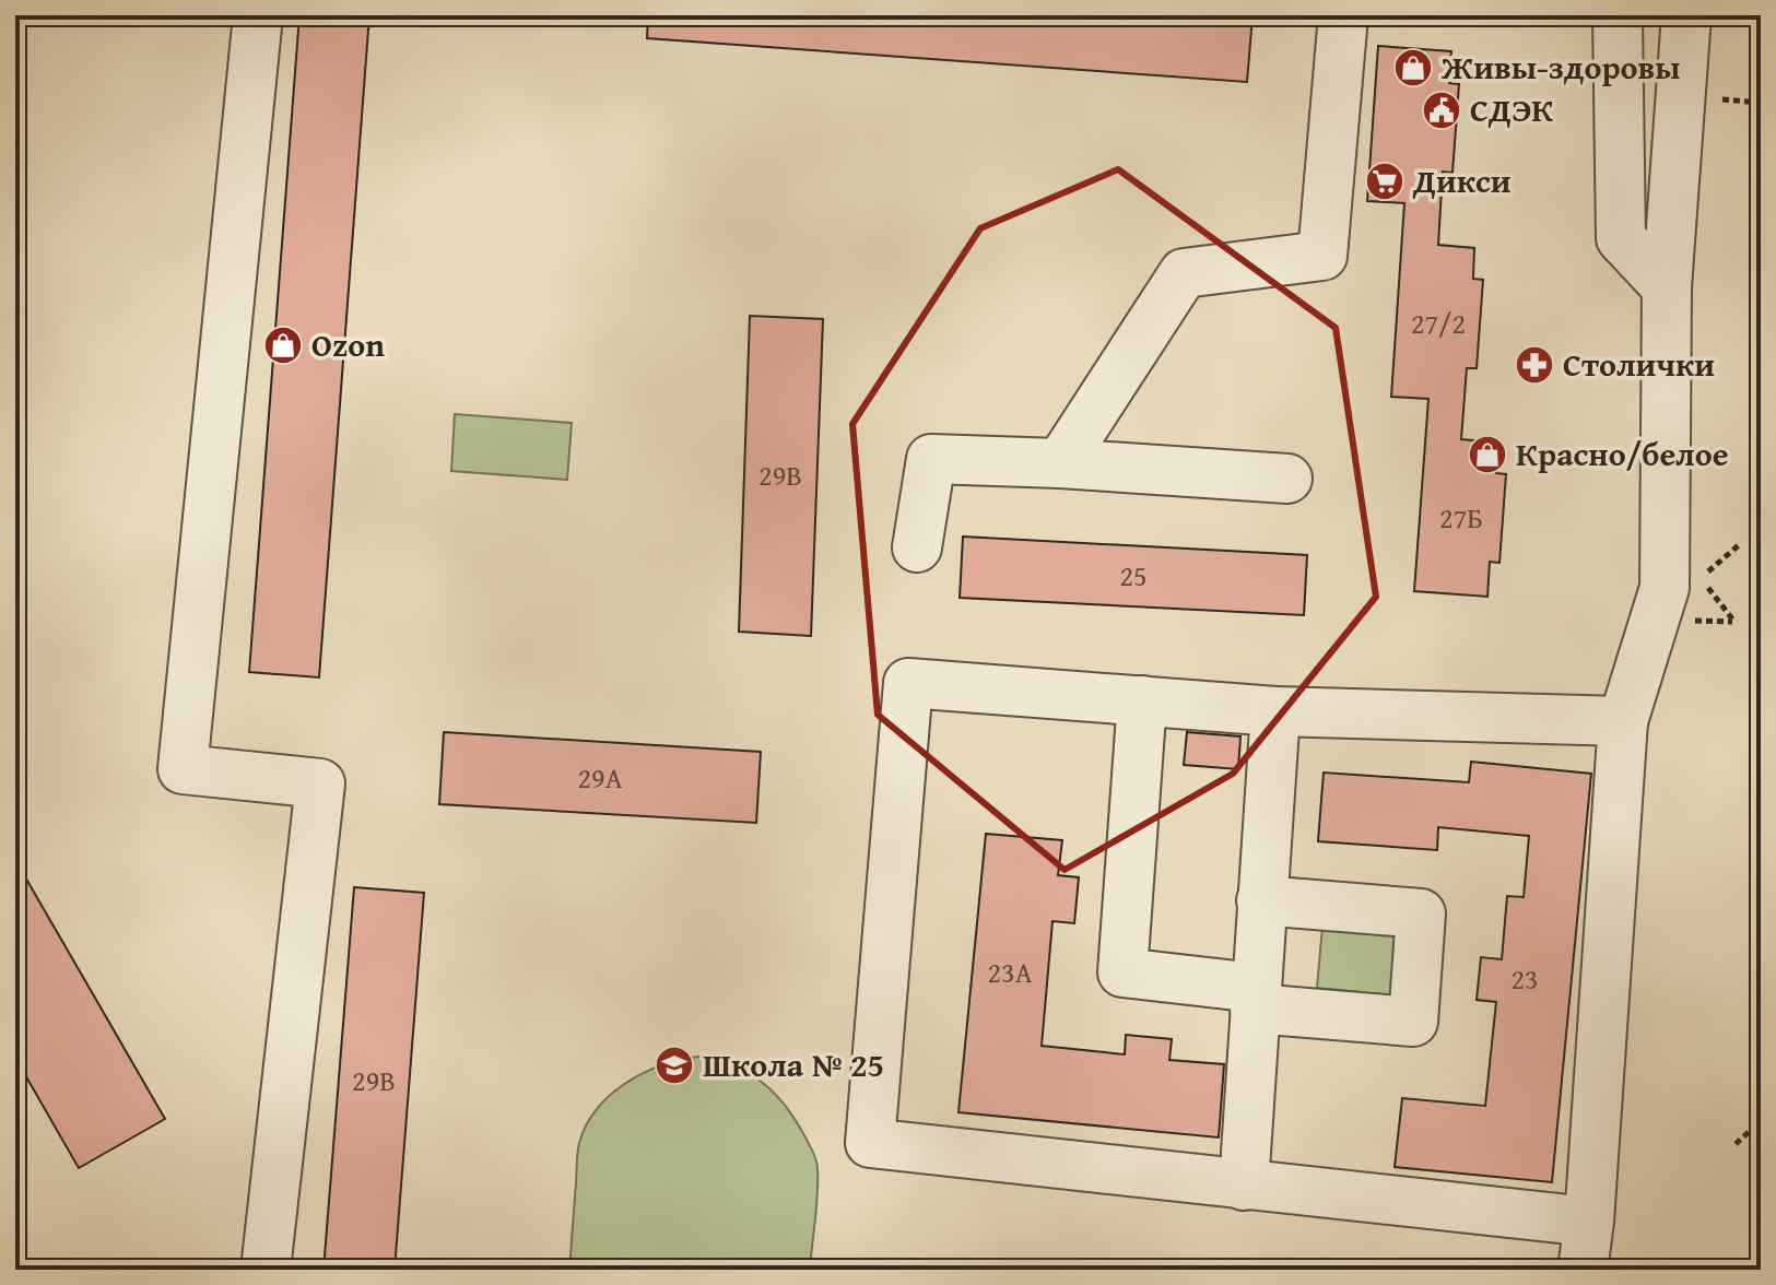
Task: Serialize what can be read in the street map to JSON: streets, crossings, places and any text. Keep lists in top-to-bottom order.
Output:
{
  "places": {
    "shop": ["Живы-здоровы", "Ozon", "Красно/белое"],
    "public building": ["СДЭК"],
    "supermarket": ["Дикси"],
    "pharmacy": ["Столички"],
    "school or university": ["Школа № 25"]
  },
  "house_numbers": [
    "27/2",
    "29В",
    "27Б",
    "25",
    "29А",
    "23А",
    "23",
    "29В"
  ]
}
